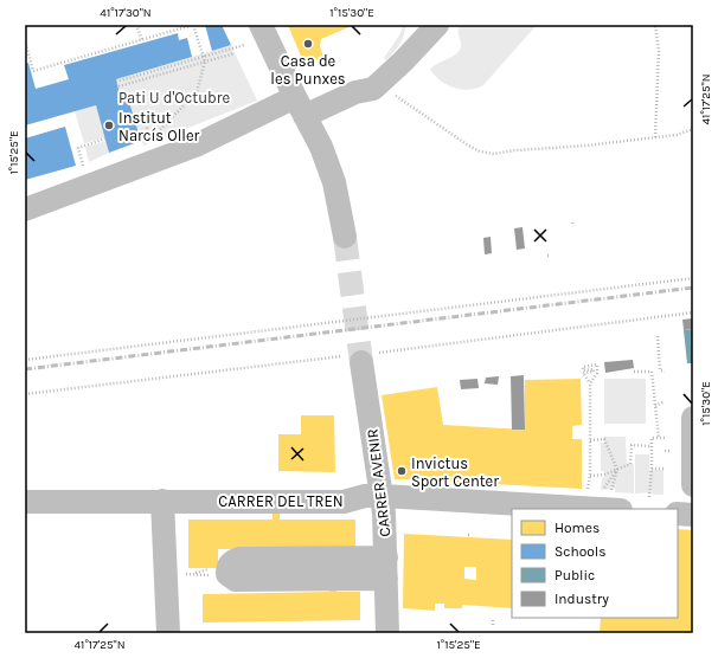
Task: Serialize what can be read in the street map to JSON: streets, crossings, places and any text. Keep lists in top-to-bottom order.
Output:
{
  "streets": {
    "street": ["CARRER AVENIR", "CARRER DEL TREN"]
  },
  "crossings": [
    ["CARRER AVENIR", "CARRER DEL TREN"]
  ],
  "parks": ["Pati U d'Octubre"],
  "places": ["Casa de les Punxes", "Institut Narcís Oller", "Invictus Sport Center"],
  "legend": [
    "Homes",
    "Schools",
    "Public",
    "Industry"
  ],
  "coordinates": [
    "41°17'30\"N",
    "1°15'30\"E",
    "41°17'25\"N",
    "1°15'25\"E"
  ]
}
